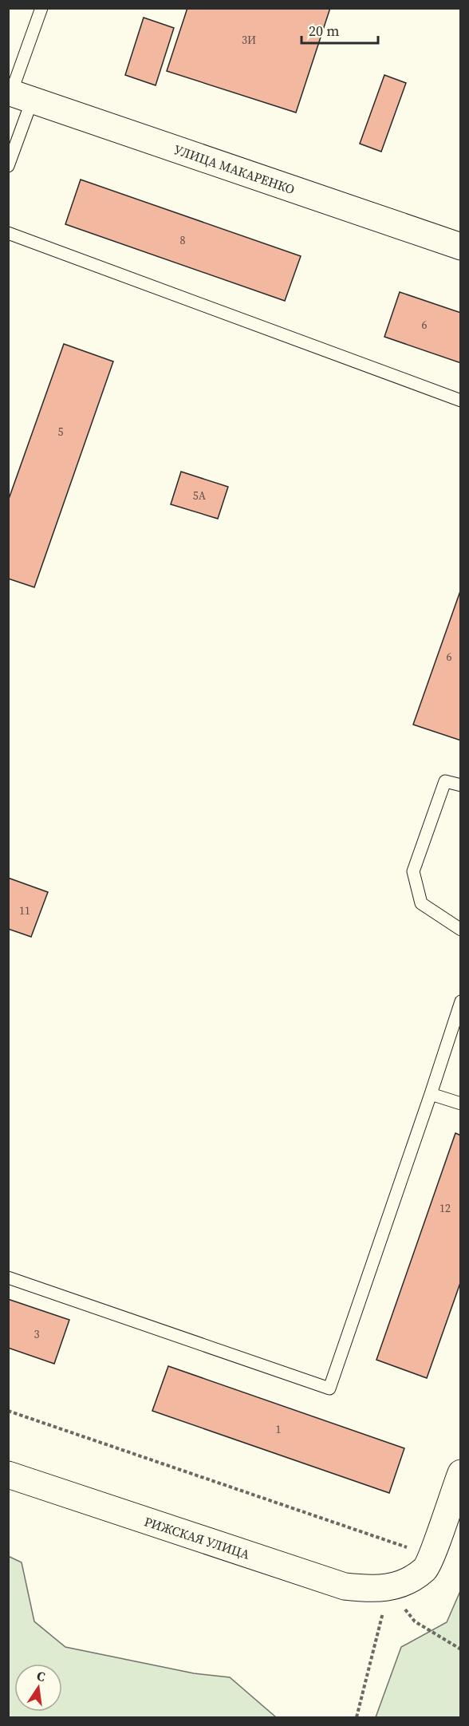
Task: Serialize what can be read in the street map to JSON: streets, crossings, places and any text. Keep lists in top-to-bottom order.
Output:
{
  "streets": {
    "street": ["УЛИЦА МАКАРЕНКО", "РИЖСКАЯ УЛИЦА"]
  },
  "house_numbers": [
    "3И",
    "8",
    "6",
    "5",
    "5А",
    "6",
    "11",
    "12",
    "3",
    "1"
  ],
  "scale_bar": "20 m",
  "north": "top"
}
